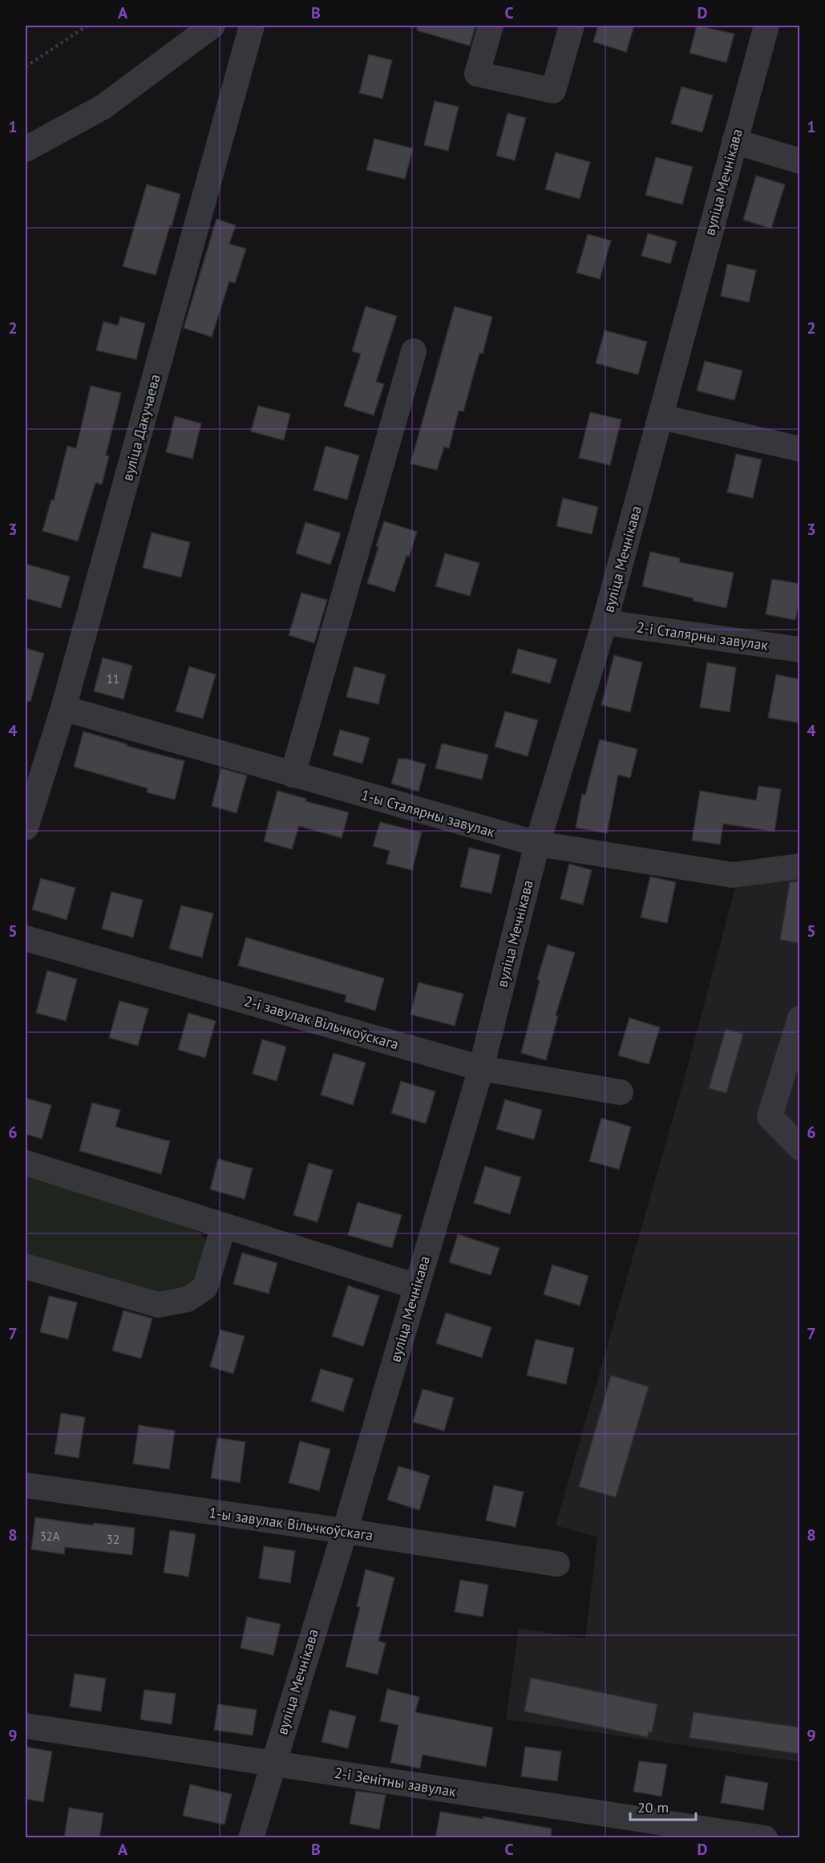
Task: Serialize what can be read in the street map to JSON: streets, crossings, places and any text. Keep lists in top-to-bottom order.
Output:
{
  "streets": {
    "street": [
      "вуліца Мечнікава",
      "вуліца Дакучаева",
      "2-і Сталярны завулак",
      "1-ы Сталярны завулак",
      "2-і завулак Вільчкоўскага",
      "1-ы завулак Вільчкоўскага",
      "2-і Зенітны завулак"
    ]
  },
  "crossings": [
    ["вуліца Мечнікава", "2-і Сталярны завулак"],
    ["вуліца Мечнікава", "1-ы Сталярны завулак"],
    ["вуліца Мечнікава", "2-і завулак Вільчкоўскага"],
    ["вуліца Мечнікава", "1-ы завулак Вільчкоўскага"],
    ["вуліца Мечнікава", "2-і Зенітны завулак"],
    ["вуліца Дакучаева", "1-ы Сталярны завулак"]
  ],
  "house_numbers": ["11", "32А", "32"],
  "scale_bar": "20 m",
  "grid": {
    "columns": [
      "A",
      "B",
      "C",
      "D"
    ],
    "rows": [
      "1",
      "2",
      "3",
      "4",
      "5",
      "6",
      "7",
      "8",
      "9"
    ]
  }
}
